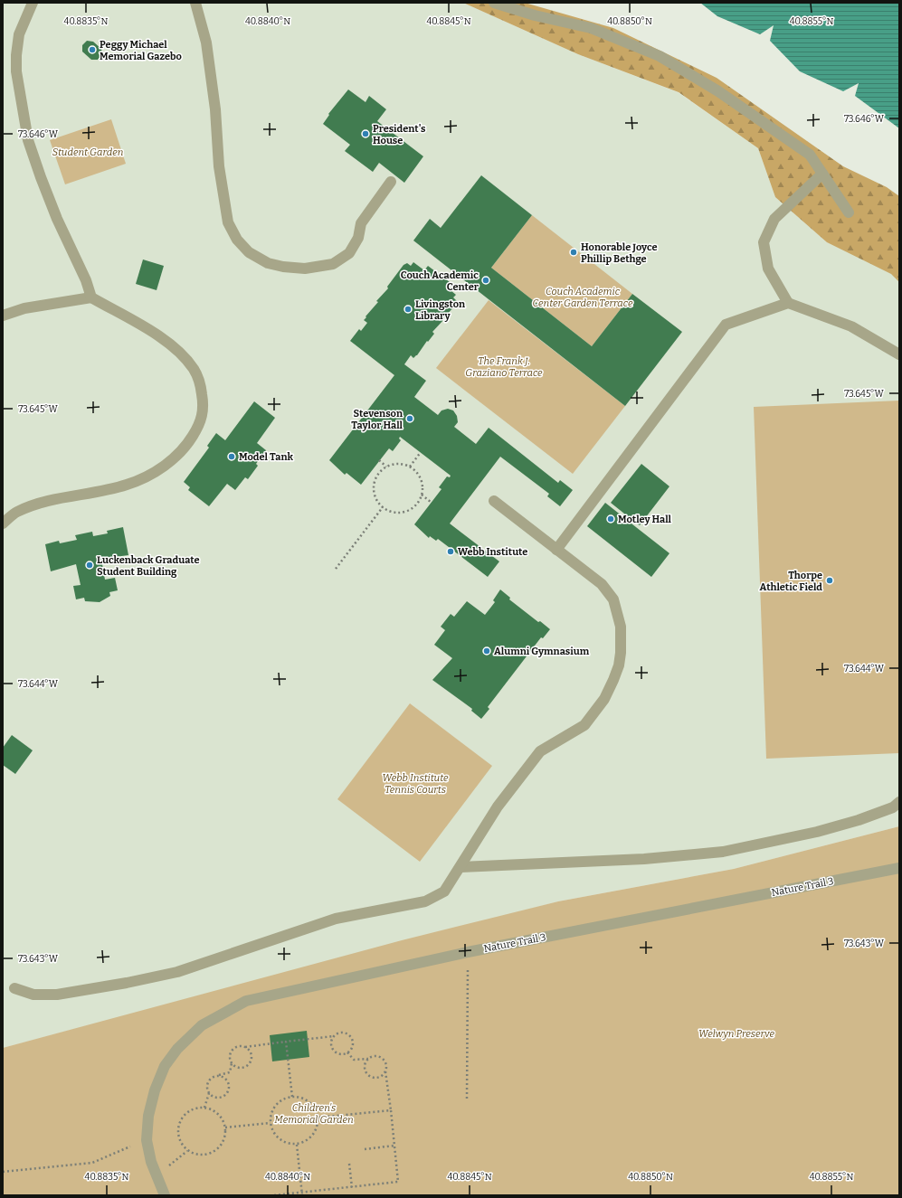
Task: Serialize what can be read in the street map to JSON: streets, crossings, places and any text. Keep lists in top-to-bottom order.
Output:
{
  "streets": {
    "lane": ["Nature Trail 3"]
  },
  "parks": [
    "Student Garden",
    "Couch Academic Center Garden Terrace",
    "The Frank J. Graziano Terrace",
    "Webb Institute Tennis Courts",
    "Welwyn Preserve",
    "Children's Memorial Garden"
  ],
  "places": [
    "Peggy Michael Memorial Gazebo",
    "President's House",
    "Honorable Joyce Phillip Bethge",
    "Couch Academic Center",
    "Livingston Library",
    "Stevenson Taylor Hall",
    "Model Tank",
    "Motley Hall",
    "Webb Institute",
    "Luckenback Graduate Student Building",
    "Thorpe Athletic Field",
    "Alumni Gymnasium"
  ],
  "coordinates": [
    "40.8835°N",
    "40.8840°N",
    "40.8845°N",
    "40.8850°N",
    "40.8855°N",
    "73.646°W",
    "73.645°W",
    "73.644°W",
    "73.643°W"
  ]
}
